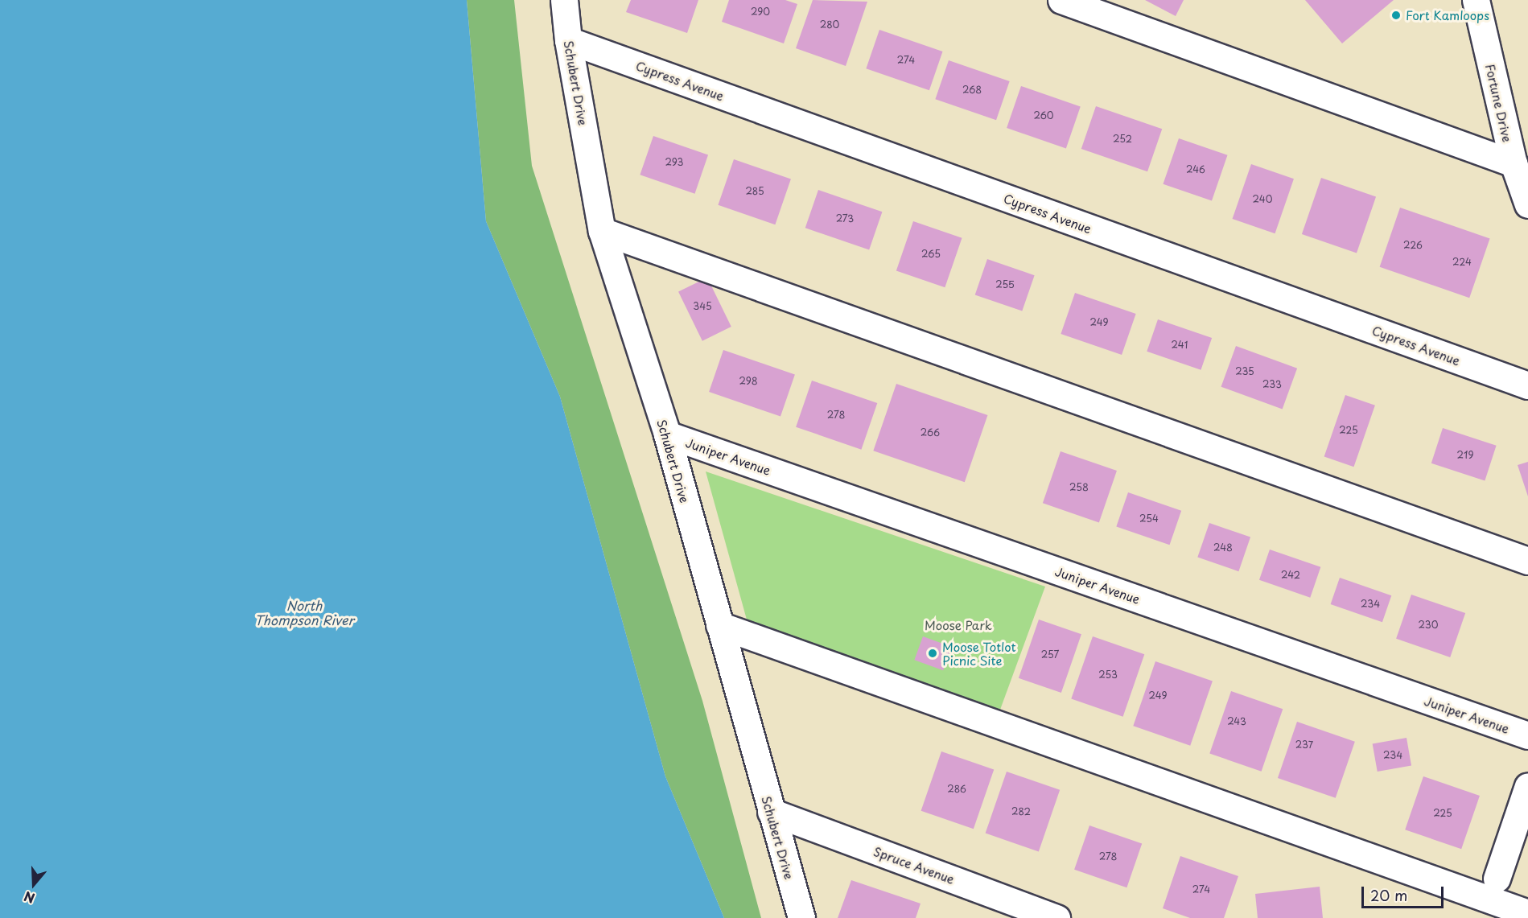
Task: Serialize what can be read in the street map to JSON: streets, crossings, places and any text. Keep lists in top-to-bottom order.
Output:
{
  "streets": {
    "street": [
      "Cypress Avenue",
      "Schubert Drive",
      "Fortune Drive",
      "Juniper Avenue",
      "Spruce Avenue"
    ]
  },
  "crossings": [
    ["Cypress Avenue", "Schubert Drive"],
    ["Schubert Drive", "Juniper Avenue"],
    ["Schubert Drive", "Spruce Avenue"]
  ],
  "water": ["North Thompson River"],
  "parks": ["Moose Park"],
  "places": ["Fort Kamloops", "Moose Totlot Picnic Site"],
  "house_numbers": [
    "290",
    "280",
    "274",
    "268",
    "260",
    "252",
    "293",
    "246",
    "285",
    "240",
    "273",
    "226",
    "265",
    "224",
    "255",
    "345",
    "249",
    "241",
    "235",
    "298",
    "233",
    "278",
    "225",
    "266",
    "219",
    "258",
    "254",
    "248",
    "242",
    "234",
    "230",
    "257",
    "253",
    "249",
    "243",
    "237",
    "234",
    "286",
    "282",
    "225",
    "278",
    "274"
  ],
  "scale_bar": "20 m",
  "north": "bottom"
}
